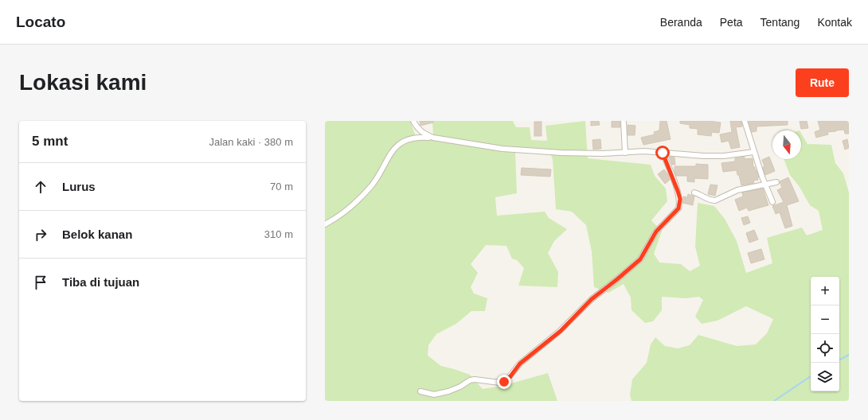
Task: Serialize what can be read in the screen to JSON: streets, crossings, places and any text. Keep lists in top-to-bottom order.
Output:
{
  "north": "bottom",
  "page": {
    "header": "Locato",
    "nav": [
      "Beranda",
      "Peta",
      "Tentang",
      "Kontak"
    ],
    "buttons": "Rute",
    "title": "Lokasi kami",
    "heading": ["5 mnt", "Jalan kaki · 380 m"],
    "list": [
      ["Lurus", "70 m"],
      ["Belok kanan", "310 m"],
      "Tiba di tujuan"
    ],
    "map_buttons": ["+", "−"]
  }
}
